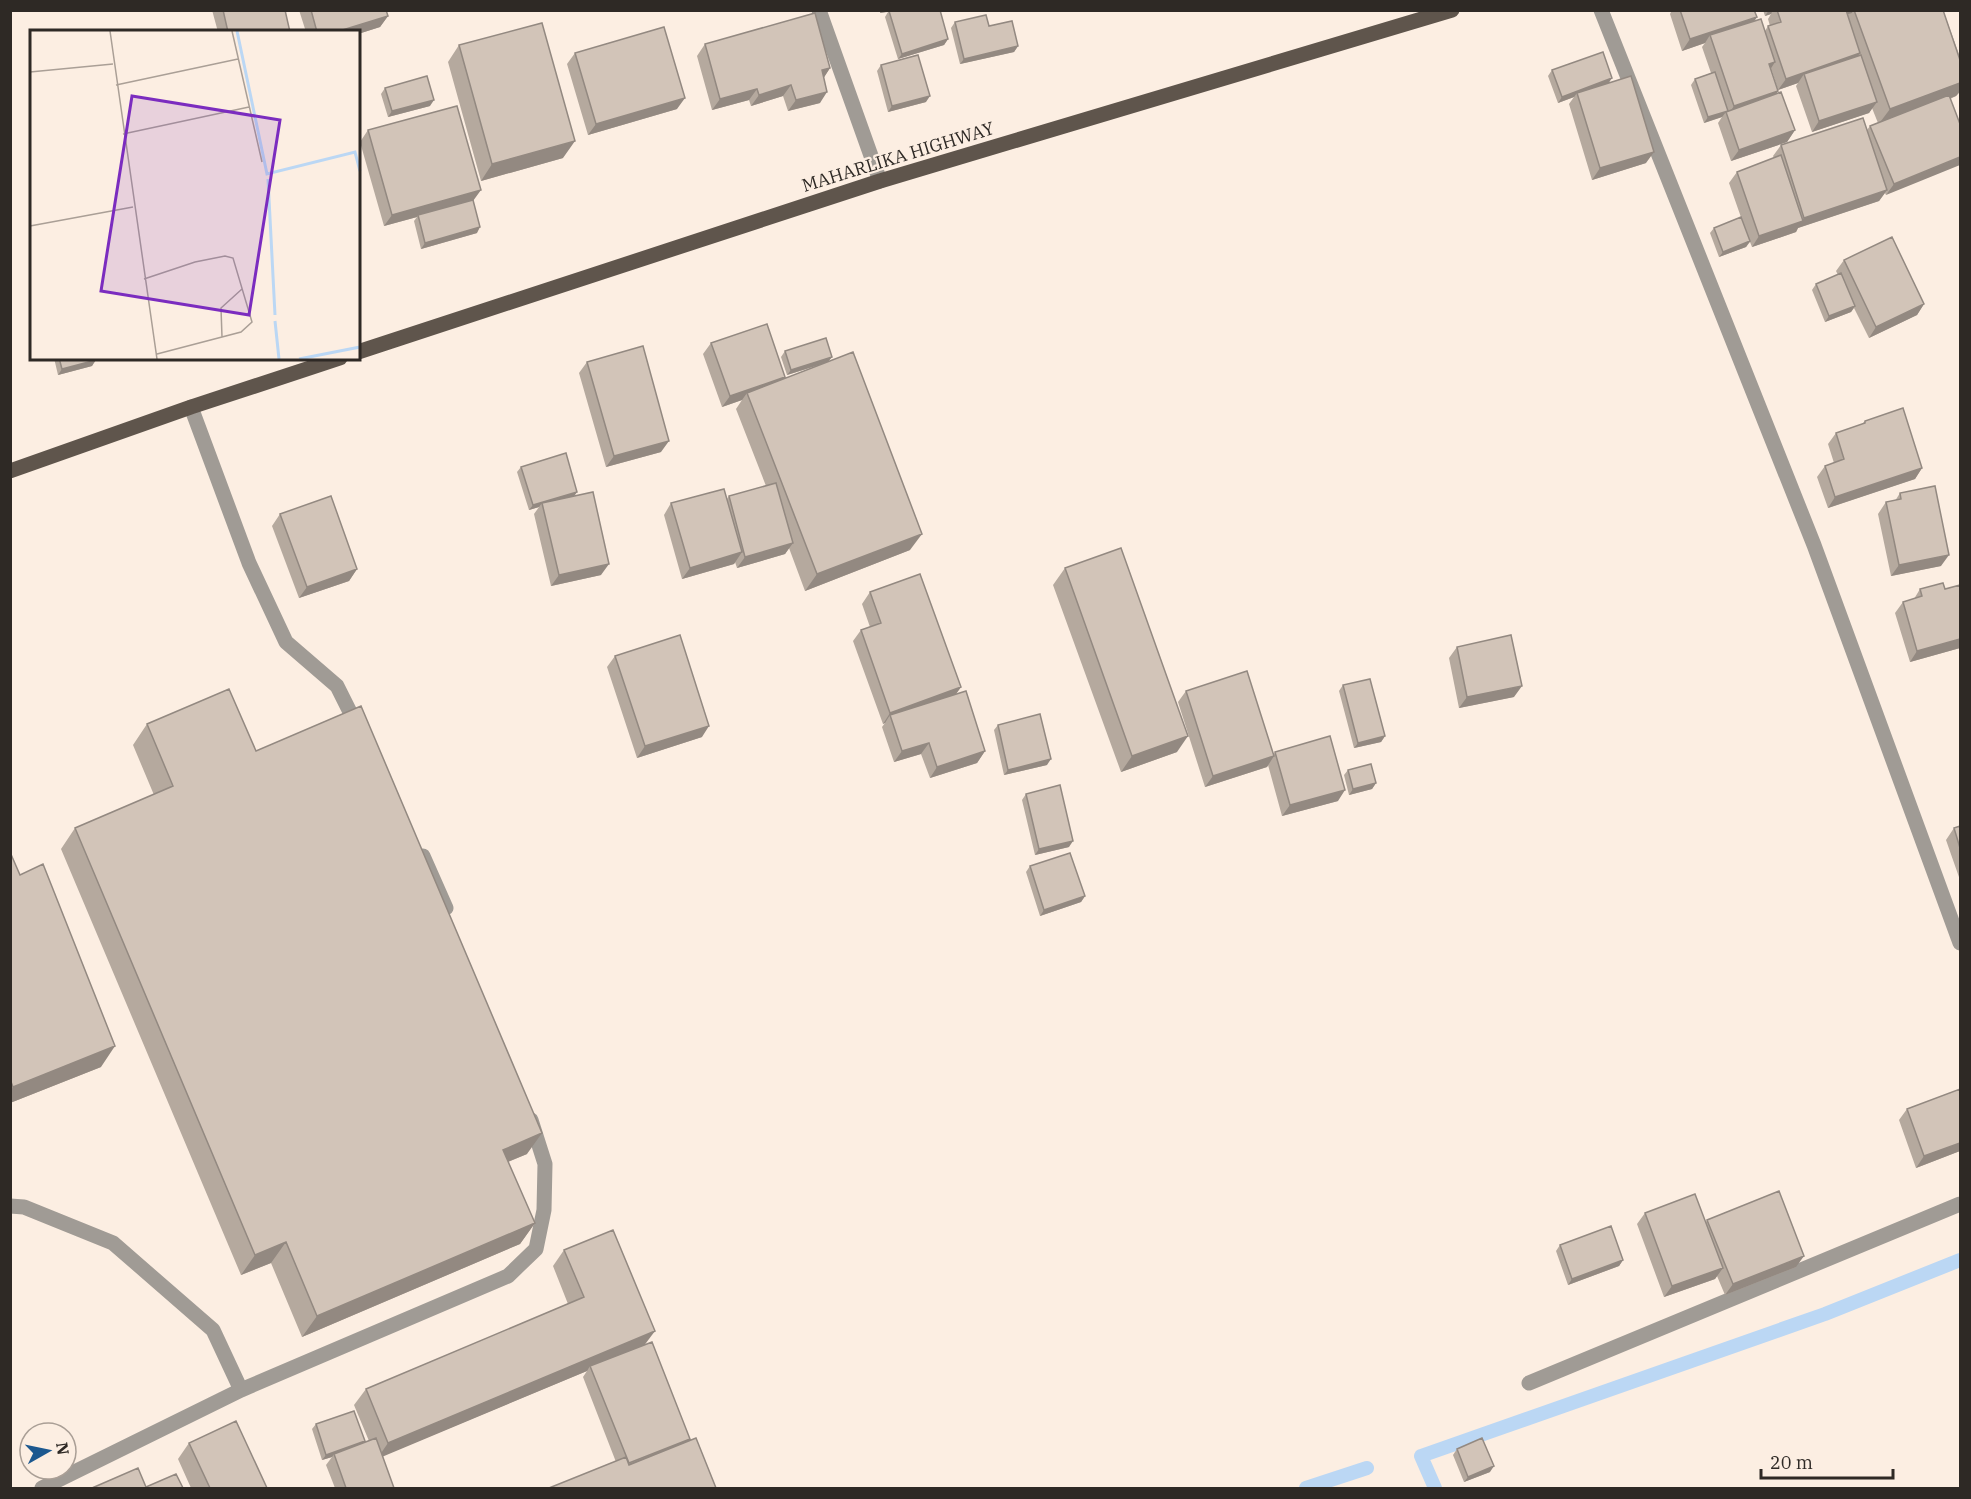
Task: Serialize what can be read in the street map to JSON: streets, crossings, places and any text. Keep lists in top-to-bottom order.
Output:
{
  "streets": {
    "main road": ["MAHARLIKA HIGHWAY"]
  },
  "scale_bar": "20 m",
  "north": "right"
}
